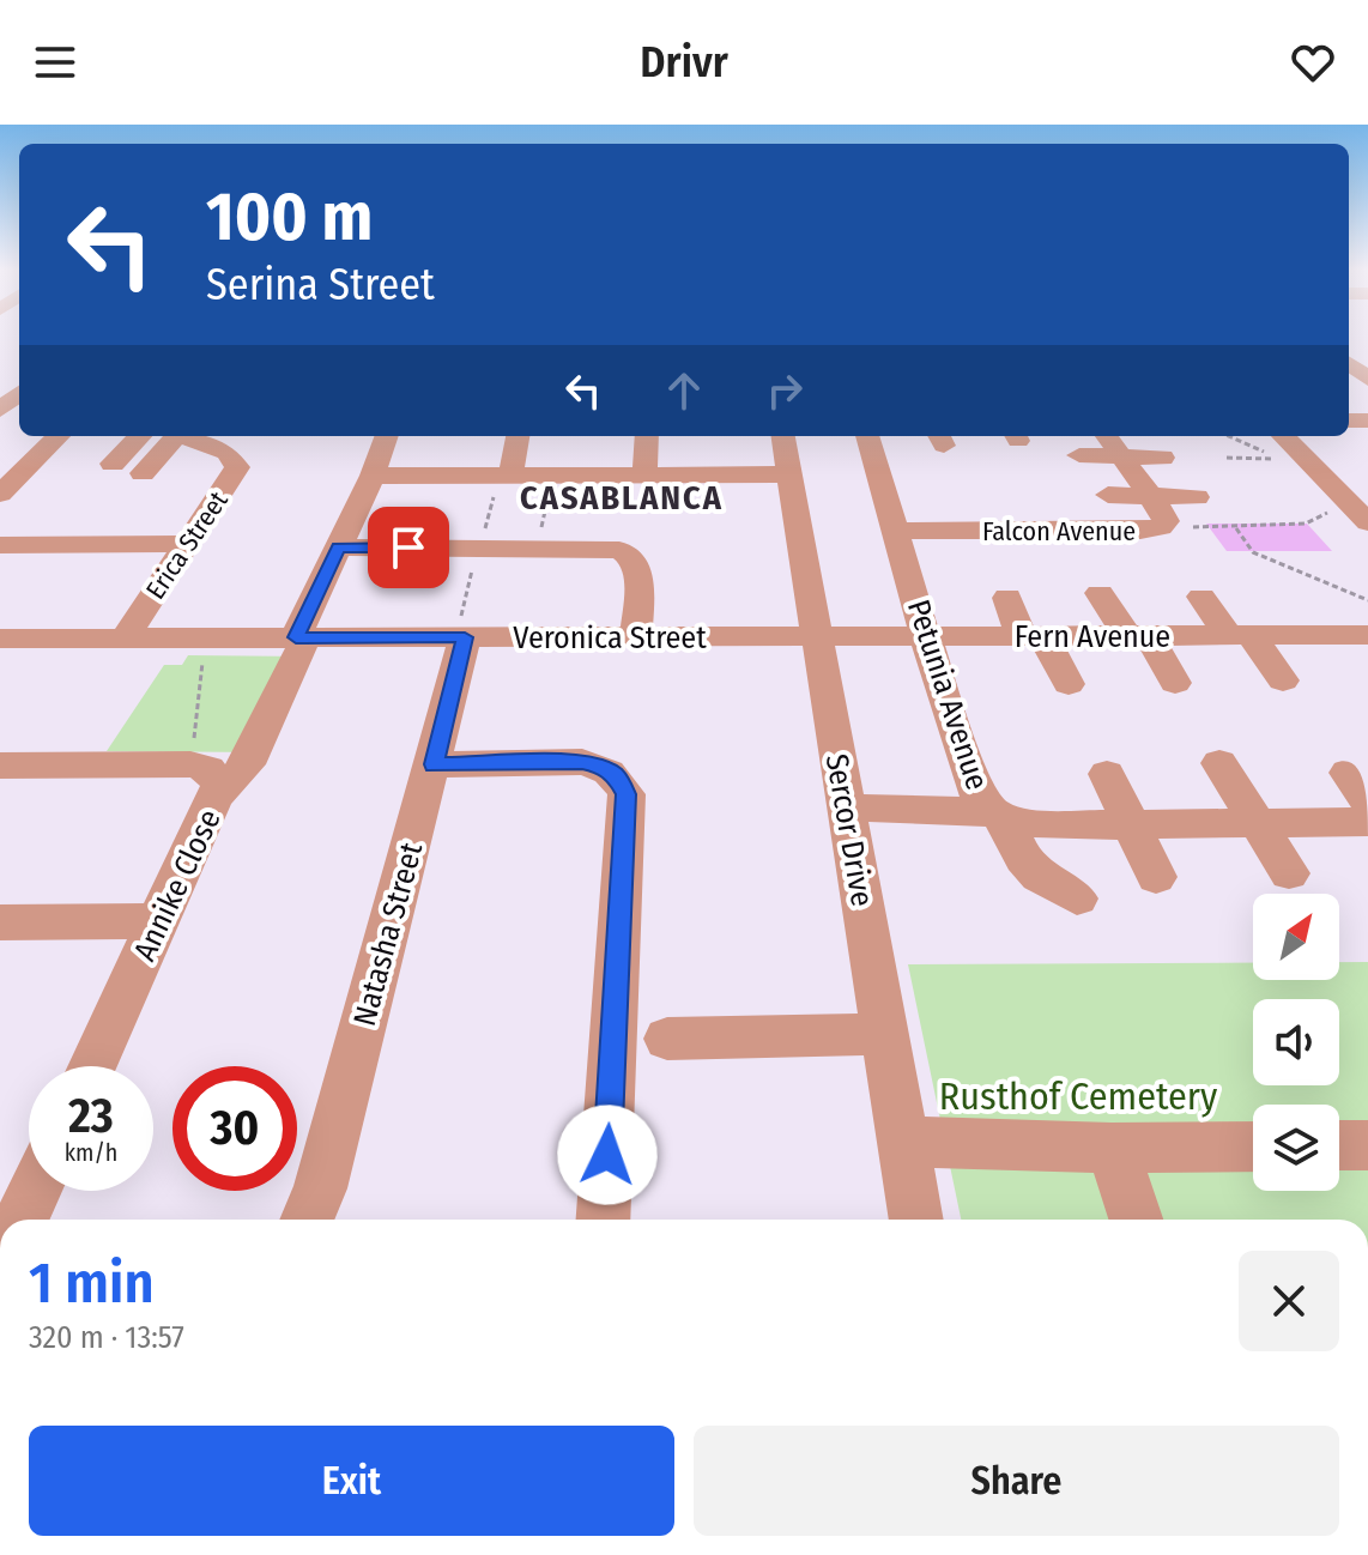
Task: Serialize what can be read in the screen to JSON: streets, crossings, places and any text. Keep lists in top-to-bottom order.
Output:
{
  "streets": {
    "street": [
      "Falcon Avenue",
      "Erica Street",
      "Fern Avenue",
      "Veronica Street",
      "Petunia Avenue",
      "Sercor Drive",
      "Annike Close",
      "Natasha Street"
    ]
  },
  "crossings": [
    ["Falcon Avenue", "Petunia Avenue"],
    ["Erica Street", "Veronica Street"],
    ["Fern Avenue", "Veronica Street"],
    ["Fern Avenue", "Petunia Avenue"],
    ["Fern Avenue", "Sercor Drive"],
    ["Veronica Street", "Sercor Drive"],
    ["Veronica Street", "Natasha Street"]
  ],
  "districts": ["CASABLANCA"],
  "parks": ["Rusthof Cemetery"],
  "north": "top right",
  "page": {
    "header": "Drivr",
    "turn": ["100 m", "Serina Street"],
    "speed": "23 km/h",
    "limit": "30",
    "heading": ["1 min", "320 m · 13:57"],
    "buttons": ["Exit", "Share"]
  }
}
